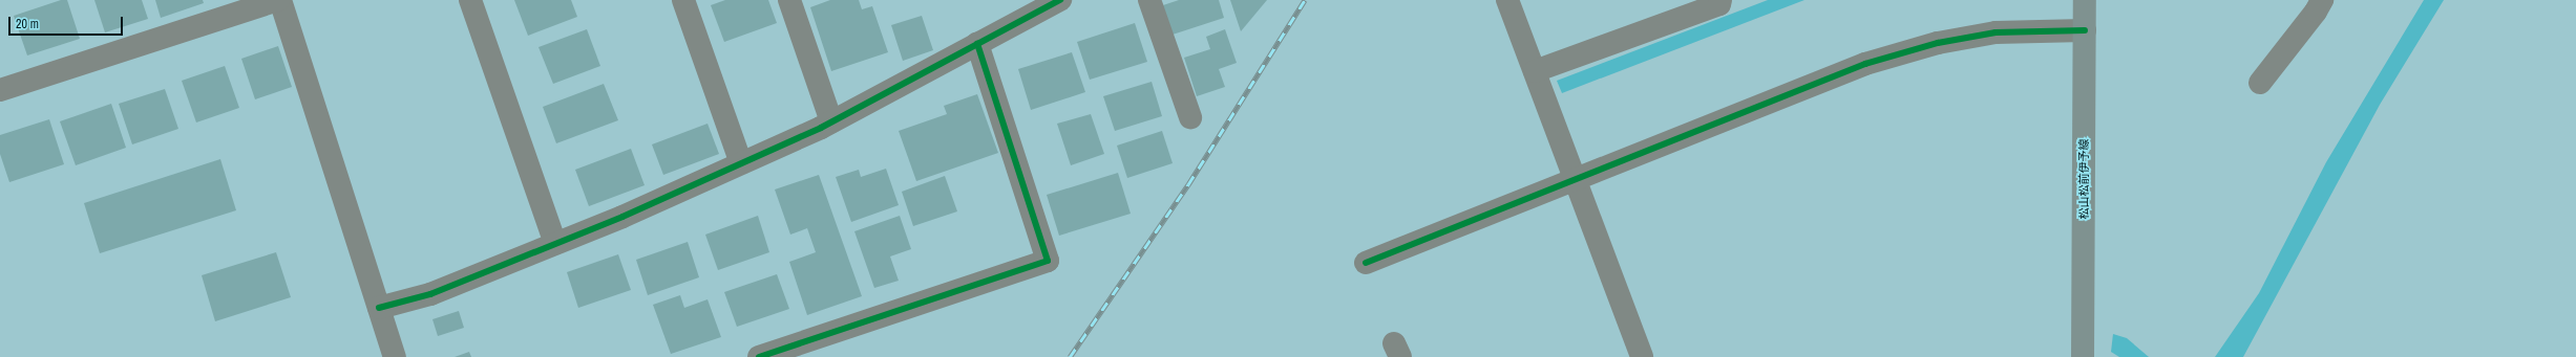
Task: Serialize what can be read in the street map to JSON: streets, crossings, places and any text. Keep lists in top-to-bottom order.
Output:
{
  "streets": {
    "main road": ["松山松前伊予線"]
  },
  "scale_bar": "20 m"
}
